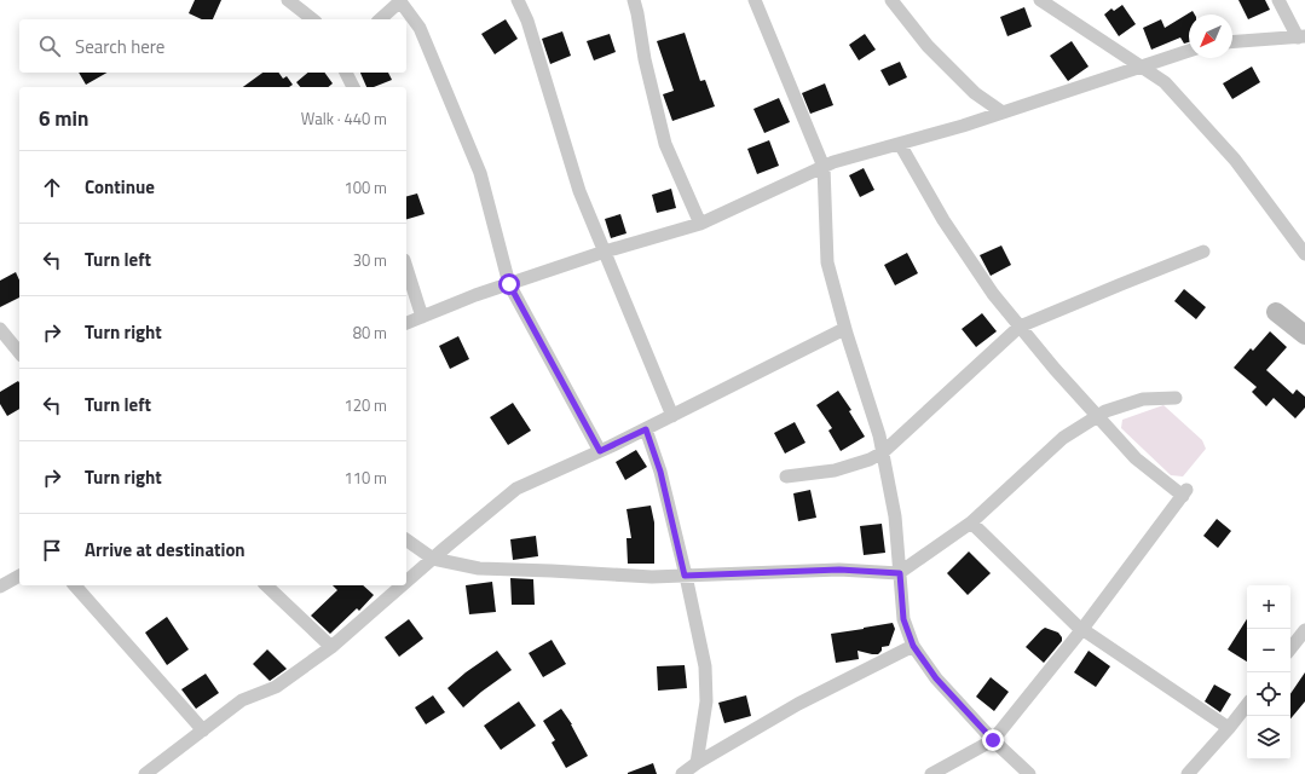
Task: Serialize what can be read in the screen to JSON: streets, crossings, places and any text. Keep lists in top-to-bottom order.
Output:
{
  "north": "bottom left",
  "page": {
    "search": "Search here",
    "heading": ["6 min", "Walk · 440 m"],
    "list": [
      ["Continue", "100 m"],
      ["Turn left", "30 m"],
      ["Turn right", "80 m"],
      ["Turn left", "120 m"],
      ["Turn right", "110 m"],
      "Arrive at destination"
    ],
    "map_buttons": ["+", "−"]
  }
}
